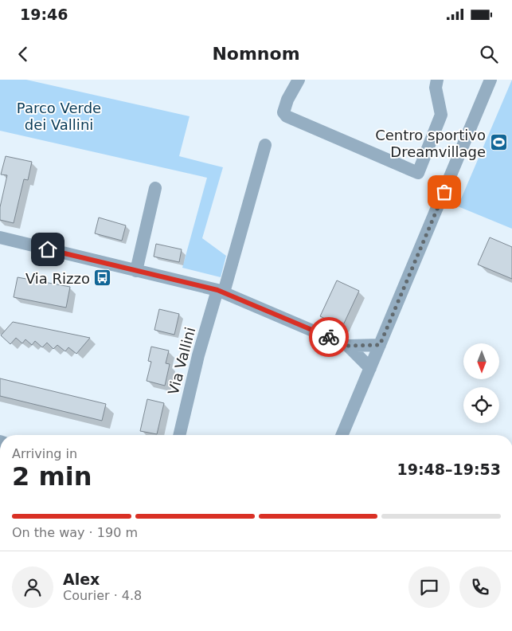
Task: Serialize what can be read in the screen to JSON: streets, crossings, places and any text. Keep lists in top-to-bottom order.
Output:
{
  "streets": {
    "street": ["Via Vallini"]
  },
  "parks": ["Parco Verde dei Vallini"],
  "places": {
    "sports": ["Centro sportivo Dreamvillage"],
    "bus stop": ["Via Rizzo"]
  },
  "north": "bottom",
  "page": {
    "status": "19:46",
    "header": "Nomnom",
    "heading": ["2 min", "Arriving in", "19:48–19:53"],
    "panel": ["Alex", "Courier · 4.8"],
    "bar": "On the way · 190 m"
  }
}
